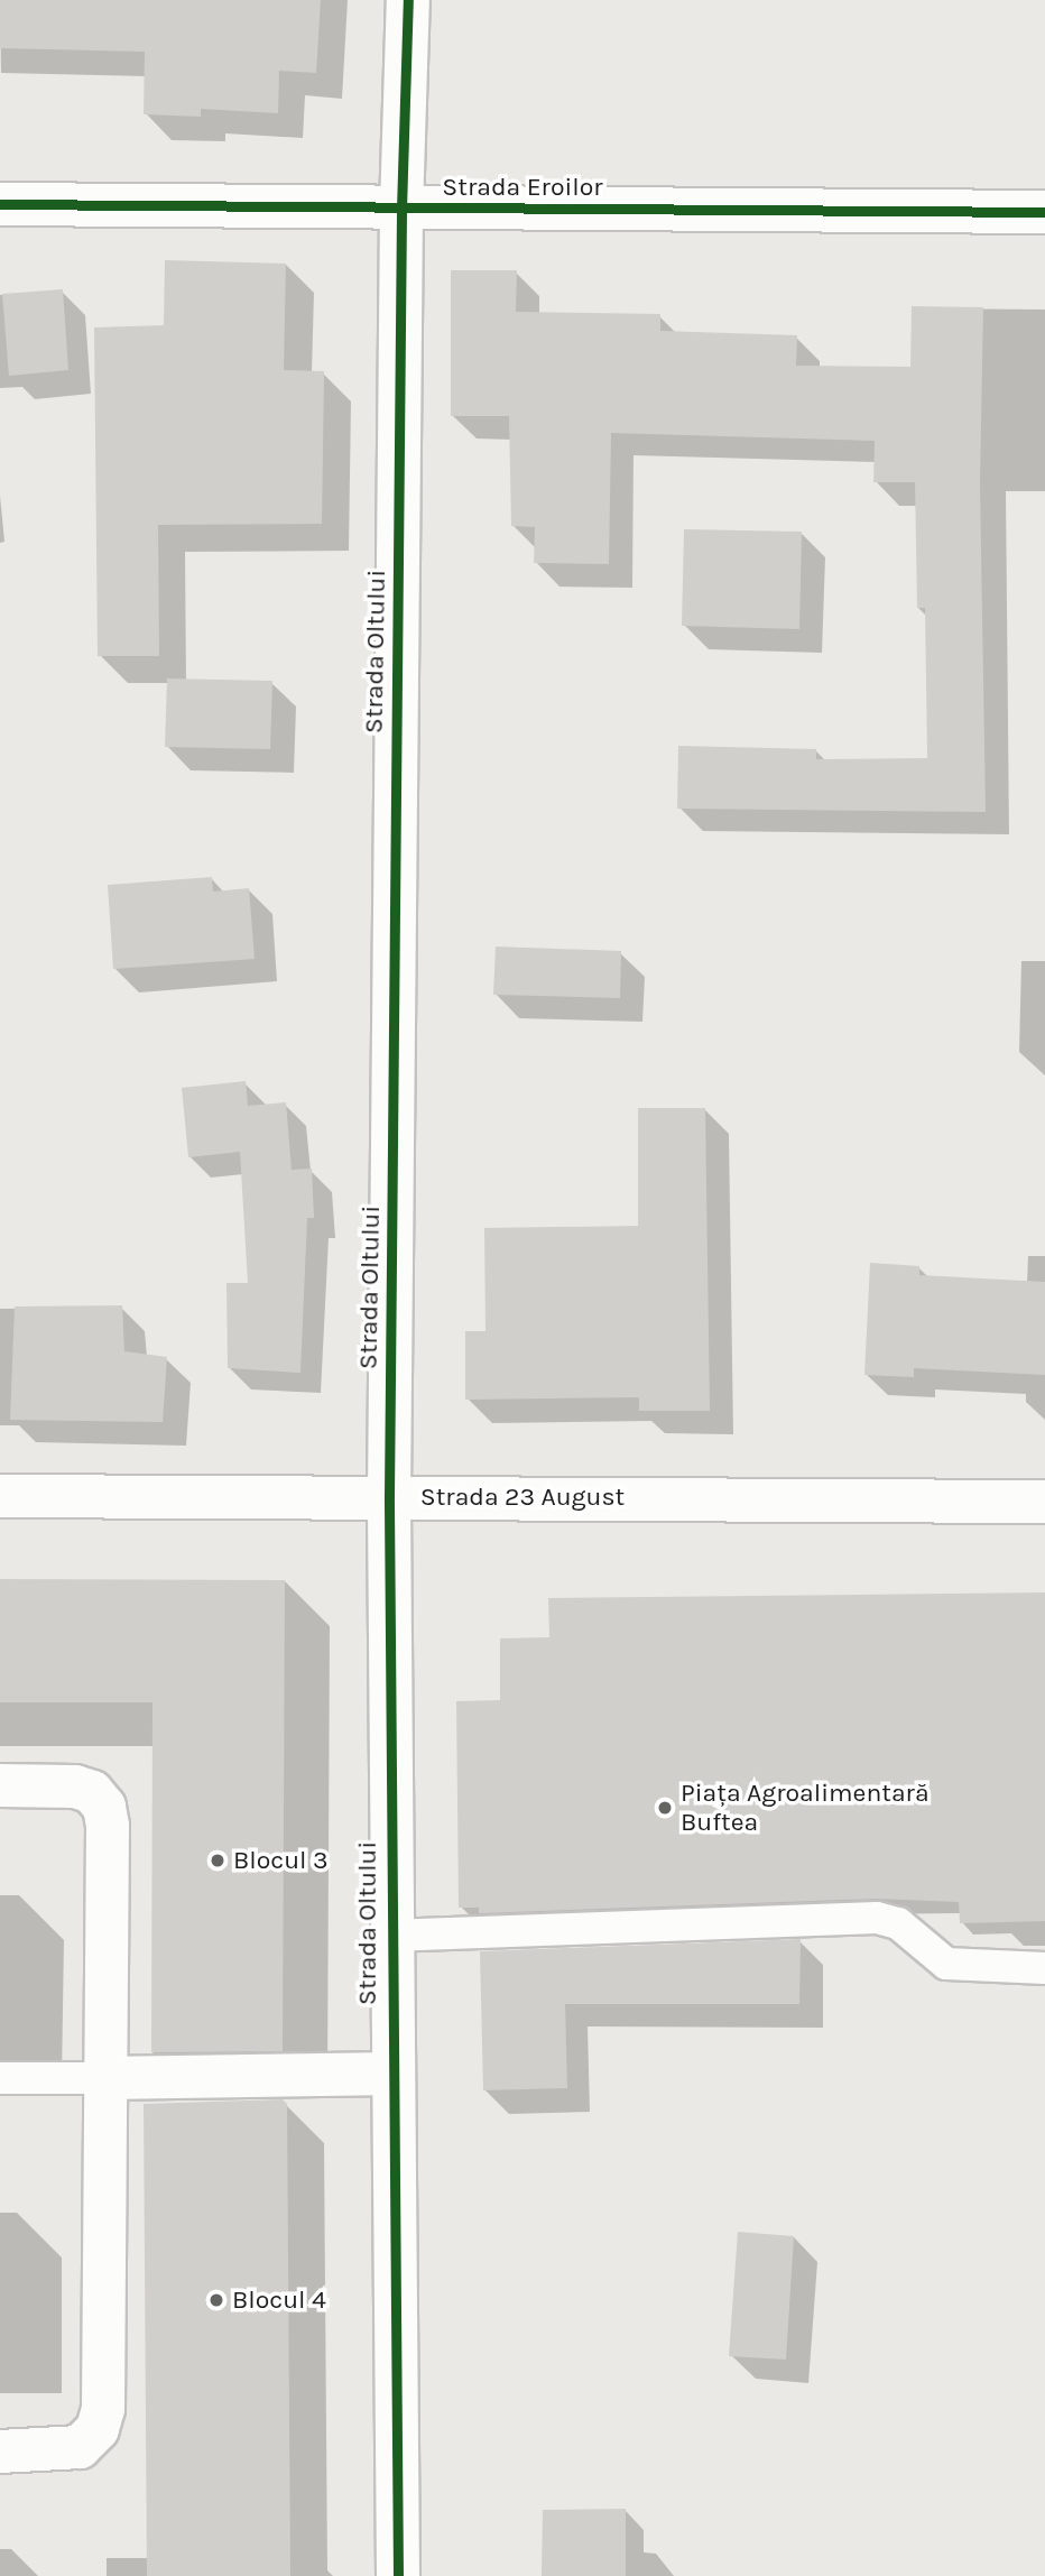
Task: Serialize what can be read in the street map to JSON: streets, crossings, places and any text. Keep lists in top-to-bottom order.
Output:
{
  "streets": {
    "street": ["Strada Eroilor", "Strada Oltului", "Strada 23 August"]
  },
  "crossings": [
    ["Strada Eroilor", "Strada Oltului"],
    ["Strada Oltului", "Strada 23 August"]
  ],
  "places": ["Piața Agroalimentară Buftea", "Blocul 3", "Blocul 4"]
}
